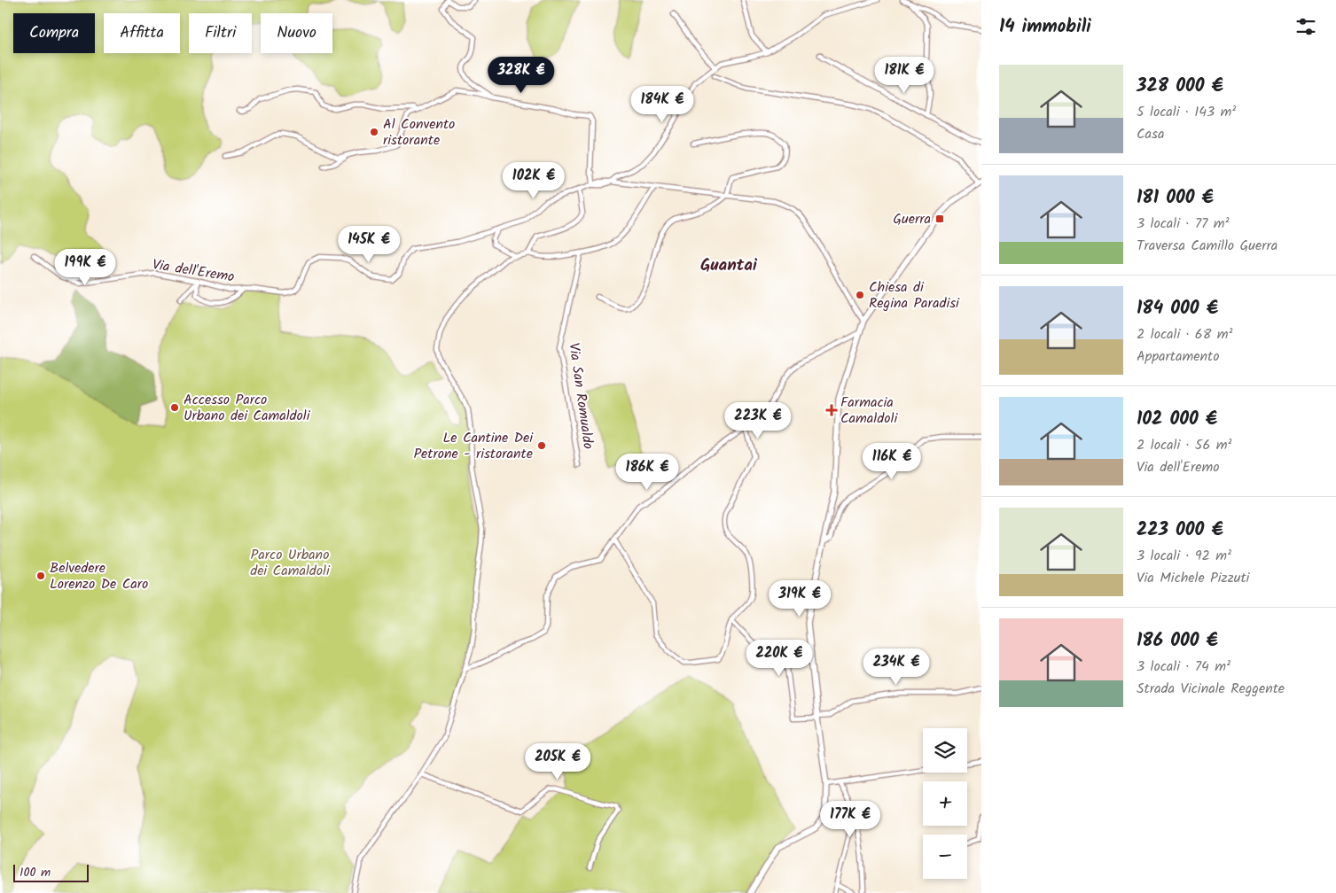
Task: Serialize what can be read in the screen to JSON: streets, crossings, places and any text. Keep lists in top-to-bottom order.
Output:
{
  "streets": {
    "street": ["Via dell'Eremo", "Via San Romualdo"]
  },
  "districts": ["Guantai"],
  "parks": ["Parco Urbano dei Camaldoli"],
  "places": {
    "other": [
      "Al Convento ristorante",
      "Chiesa di Regina Paradisi",
      "Accesso Parco Urbano dei Camaldoli",
      "Le Cantine Dei Petrone - ristorante",
      "Belvedere Lorenzo De Caro"
    ],
    "transit": ["Guerra"],
    "health": ["Farmacia Camaldoli"]
  },
  "scale_bar": "100 m",
  "page": {
    "heading": "14 immobili",
    "chip": [
      "Compra",
      "Affitta",
      "Filtri",
      "Nuovo"
    ],
    "list": [
      {
        "name": "328 000 €",
        "note": "5 locali · 143 m² · Casa"
      },
      {
        "name": "181 000 €",
        "note": "3 locali · 77 m² · Traversa Camillo Guerra"
      },
      {
        "name": "184 000 €",
        "note": "2 locali · 68 m² · Appartamento"
      },
      {
        "name": "102 000 €",
        "note": "2 locali · 56 m² · Via dell'Eremo"
      },
      {
        "name": "223 000 €",
        "note": "3 locali · 92 m² · Via Michele Pizzuti"
      },
      {
        "name": "186 000 €",
        "note": "3 locali · 74 m² · Strada Vicinale Reggente"
      }
    ],
    "price": [
      "328K €",
      "181K €",
      "184K €",
      "102K €",
      "145K €",
      "199K €",
      "223K €",
      "116K €",
      "186K €",
      "319K €",
      "220K €",
      "234K €",
      "205K €",
      "177K €"
    ],
    "map_buttons": ["+", "−"],
    "scale": "100 m"
  }
}
